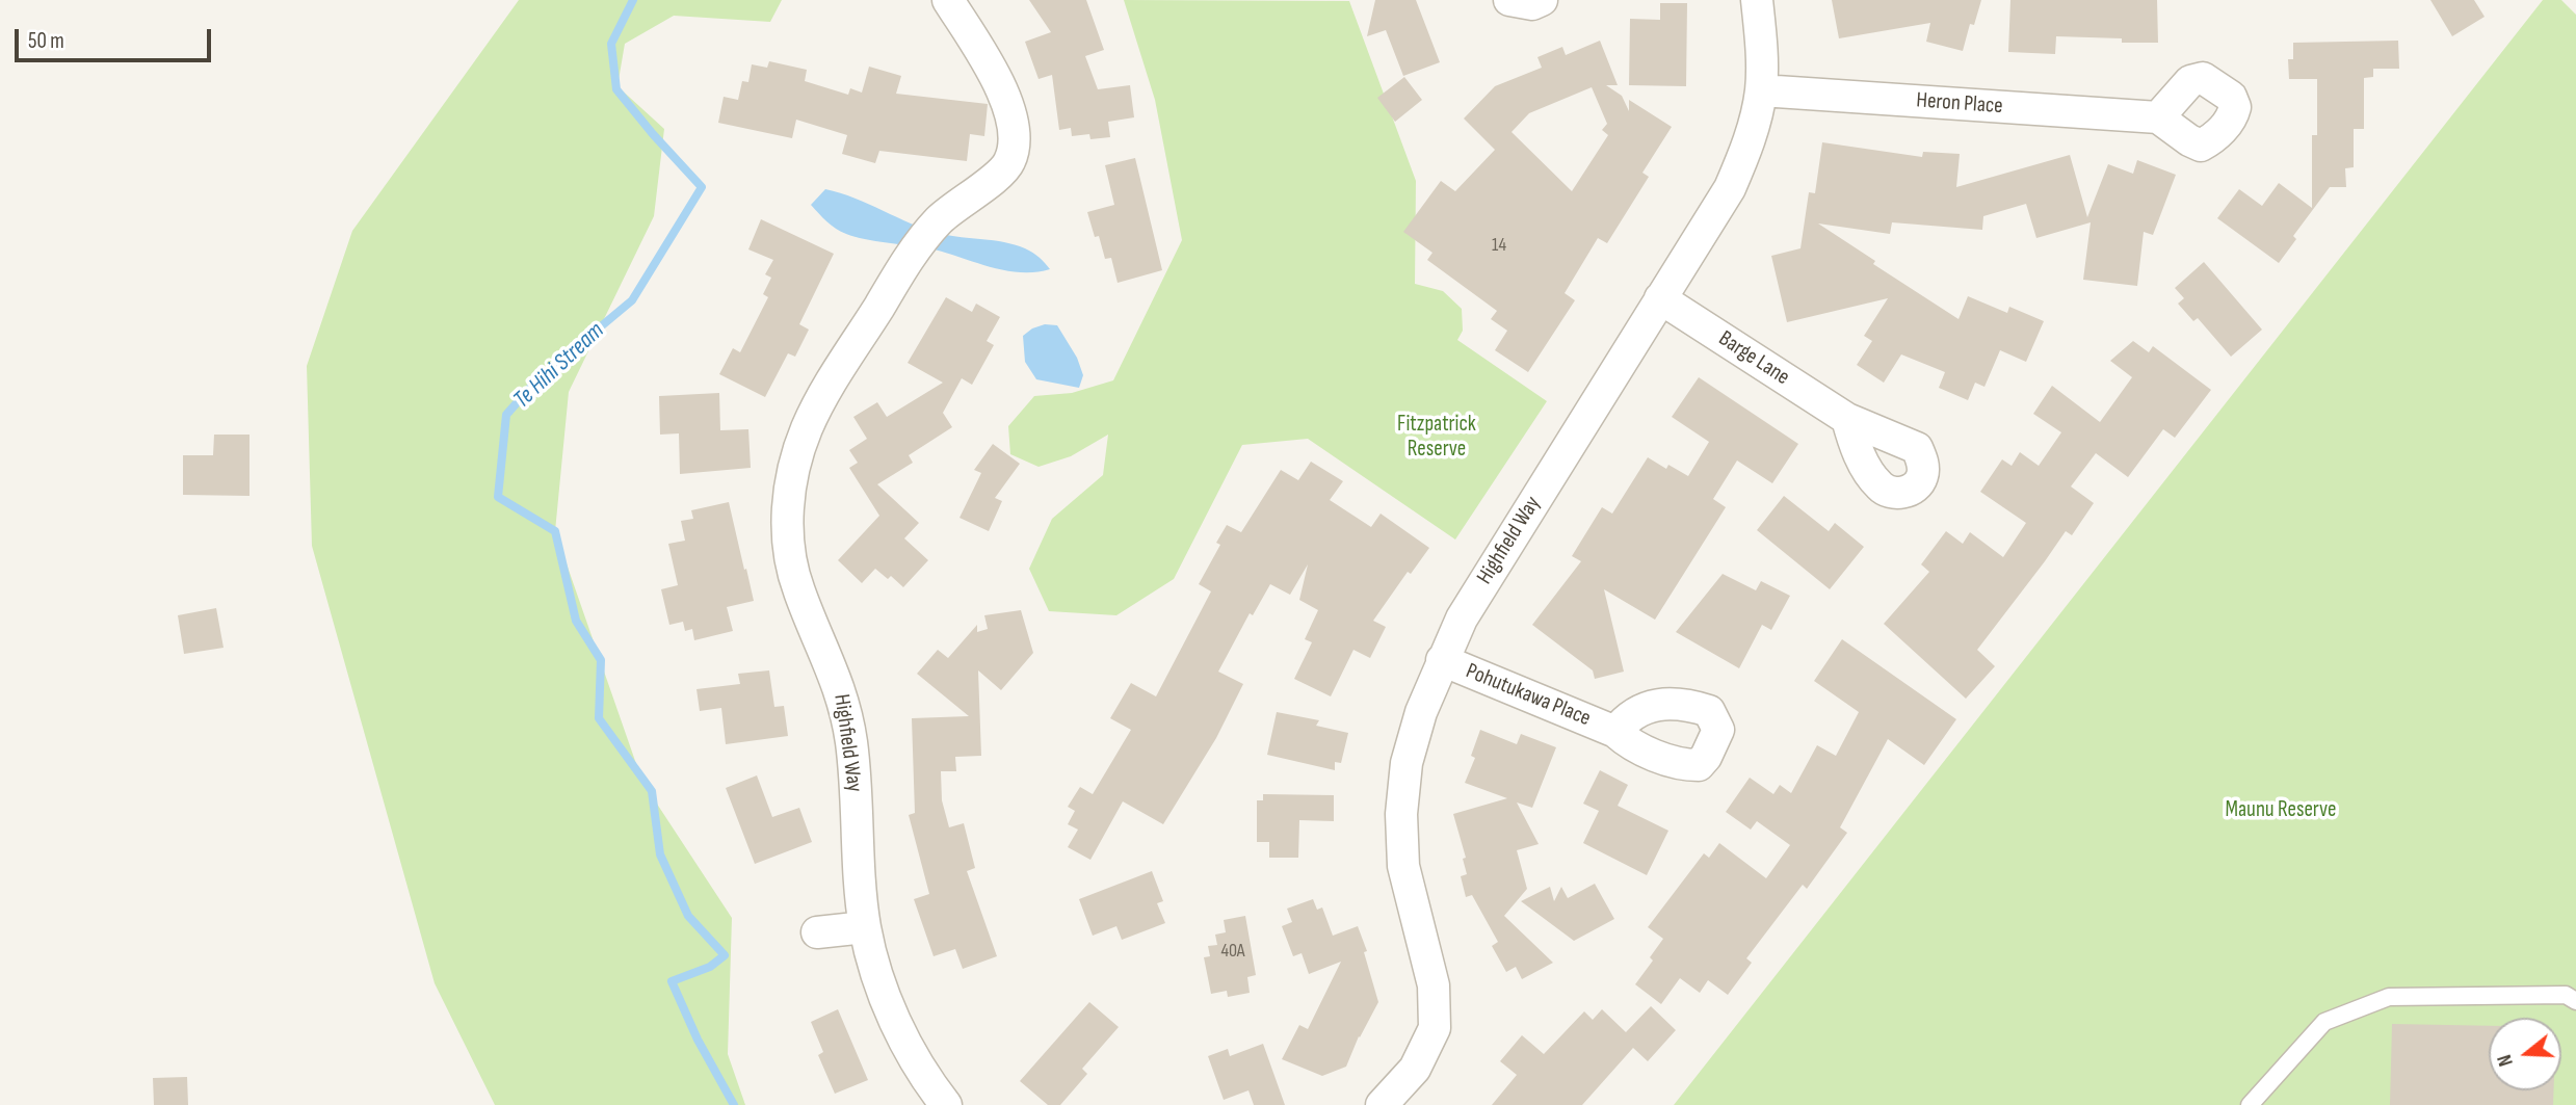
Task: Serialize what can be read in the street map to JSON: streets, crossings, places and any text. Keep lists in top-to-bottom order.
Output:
{
  "streets": {
    "street": [
      "Heron Place",
      "Barge Lane",
      "Highfield Way",
      "Pohutukawa Place"
    ]
  },
  "crossings": [
    ["Heron Place", "Highfield Way"],
    ["Barge Lane", "Highfield Way"],
    ["Highfield Way", "Pohutukawa Place"]
  ],
  "water": ["Te Hihi Stream"],
  "parks": ["Fitzpatrick Reserve", "Maunu Reserve"],
  "house_numbers": ["14", "40A"],
  "scale_bar": "50 m",
  "north": "left"
}
